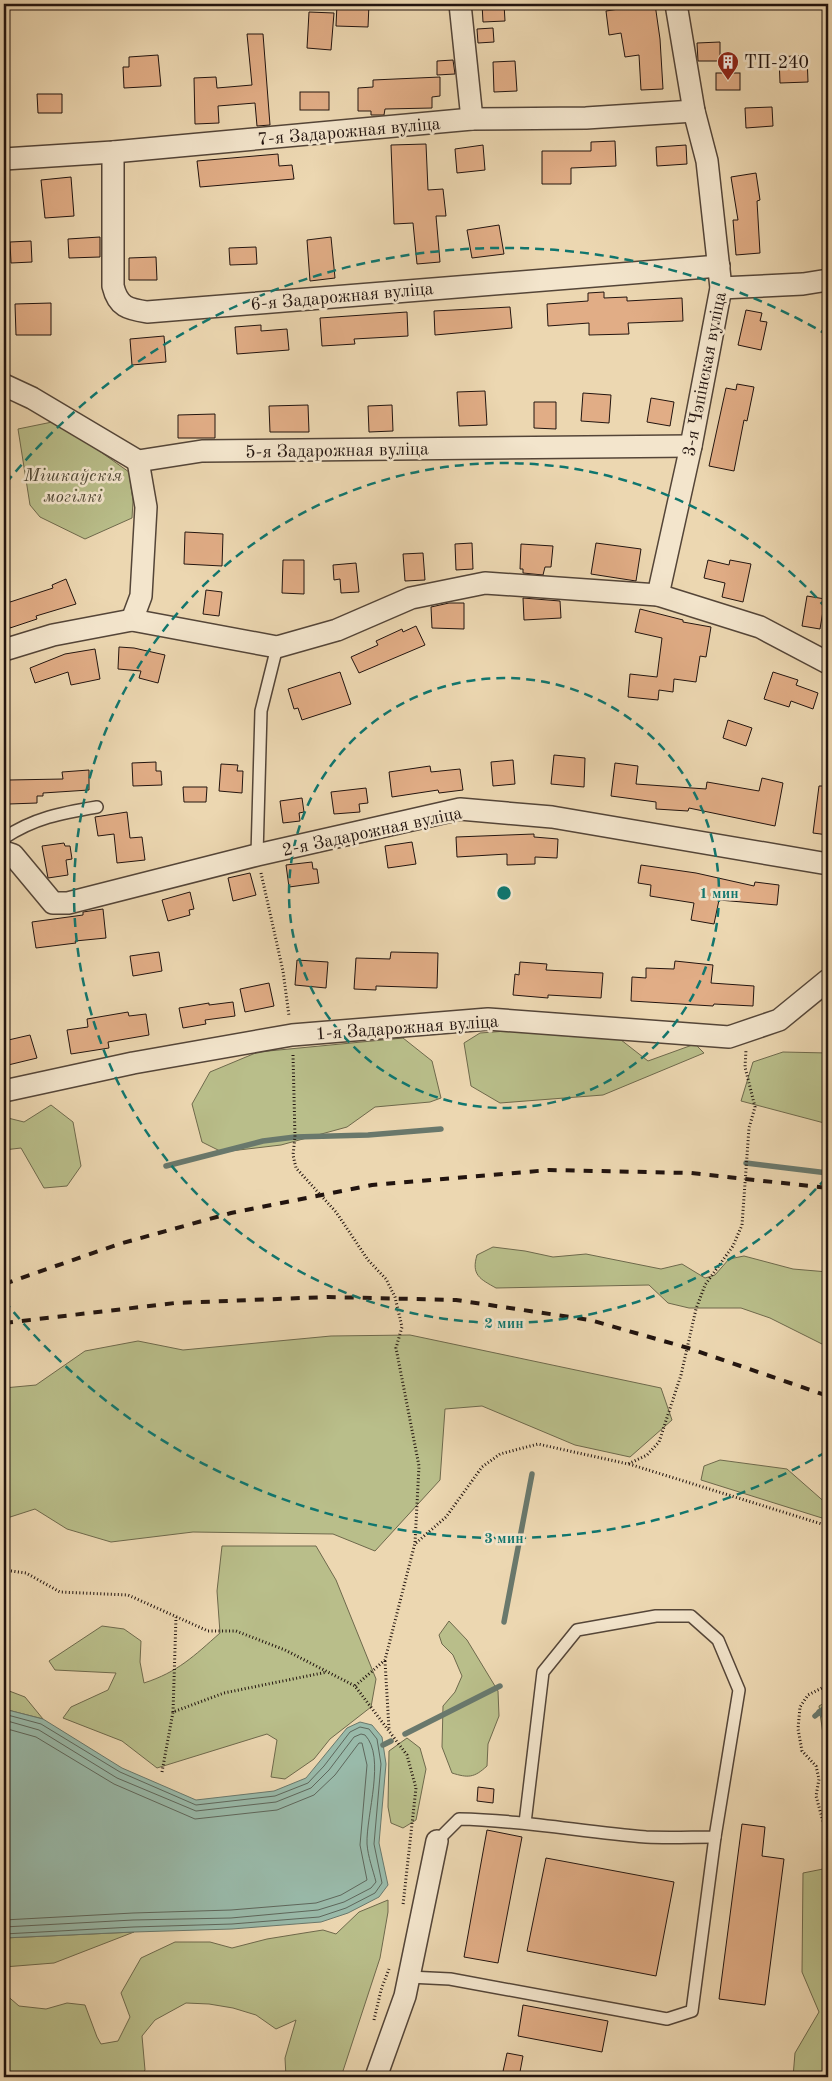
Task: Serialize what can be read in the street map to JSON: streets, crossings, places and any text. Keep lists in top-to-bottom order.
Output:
{
  "streets": {
    "street": [
      "7-я Задарожная вуліца",
      "6-я Задарожная вуліца",
      "3-я Чэпінская вуліца",
      "5-я Задарожная вуліца",
      "2-я Задарожная вуліца",
      "1-я Задарожная вуліца"
    ]
  },
  "crossings": [
    ["7-я Задарожная вуліца", "6-я Задарожная вуліца"],
    ["7-я Задарожная вуліца", "3-я Чэпінская вуліца"],
    ["6-я Задарожная вуліца", "3-я Чэпінская вуліца"],
    ["3-я Чэпінская вуліца", "5-я Задарожная вуліца"]
  ],
  "parks": ["Мішкаўскія могілкі"],
  "places": {
    "building": ["ТП-240"]
  },
  "rings": ["1 мин", "2 мин", "3 мин"]
}
